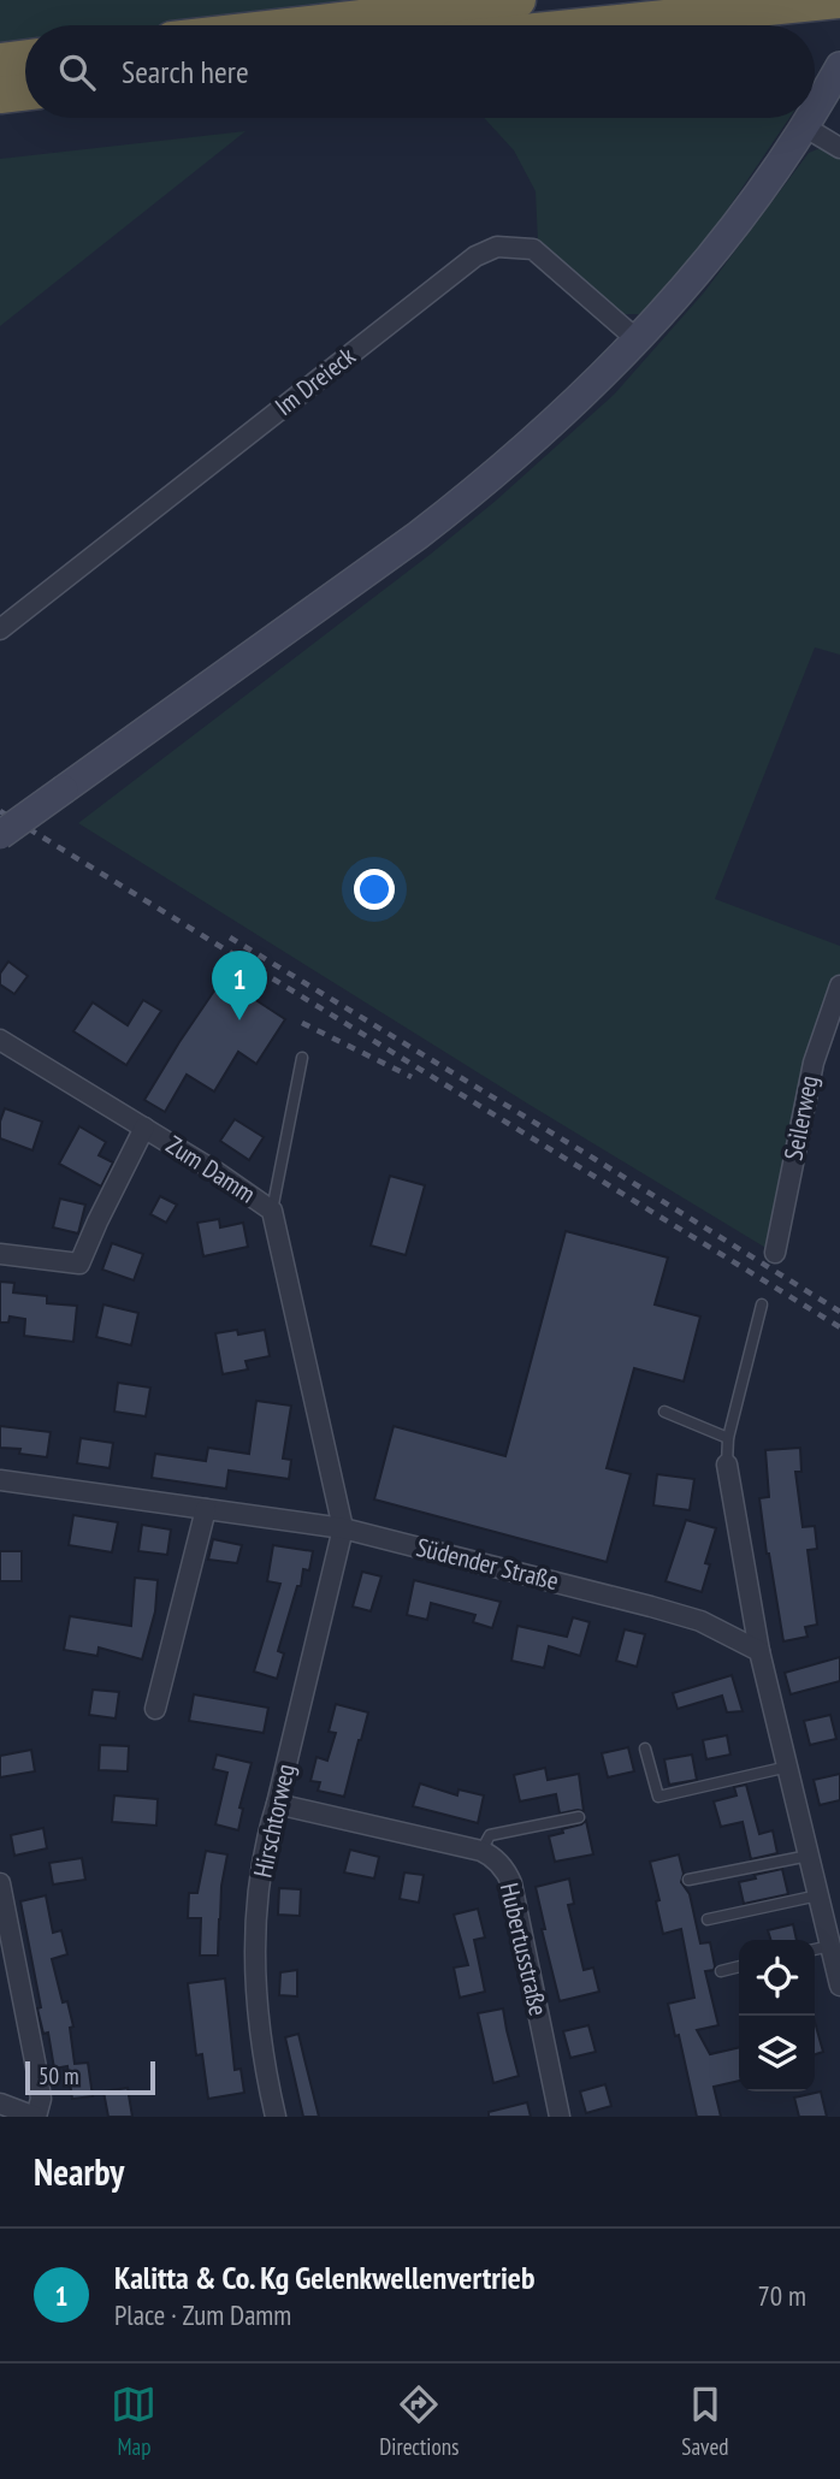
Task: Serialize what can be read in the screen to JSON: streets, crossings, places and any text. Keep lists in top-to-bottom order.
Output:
{
  "streets": {
    "street": [
      "Im Dreieck",
      "Seilerweg",
      "Zum Damm",
      "Südender Straße",
      "Hirschtorweg",
      "Hubertusstraße"
    ]
  },
  "crossings": [
    ["Zum Damm", "Südender Straße"],
    ["Zum Damm", "Hirschtorweg"],
    ["Südender Straße", "Hirschtorweg"],
    ["Hirschtorweg", "Hubertusstraße"]
  ],
  "scale_bar": "50 m",
  "page": {
    "search": "Search here",
    "pins": "1",
    "scale": "50 m",
    "heading": "Nearby",
    "list": [
      {
        "mark": "1",
        "name": "Kalitta & Co. Kg Gelenkwellenvertrieb",
        "note": "Place · Zum Damm",
        "value": "70 m"
      }
    ],
    "nav": ["Map", "Directions", "Saved"]
  }
}
